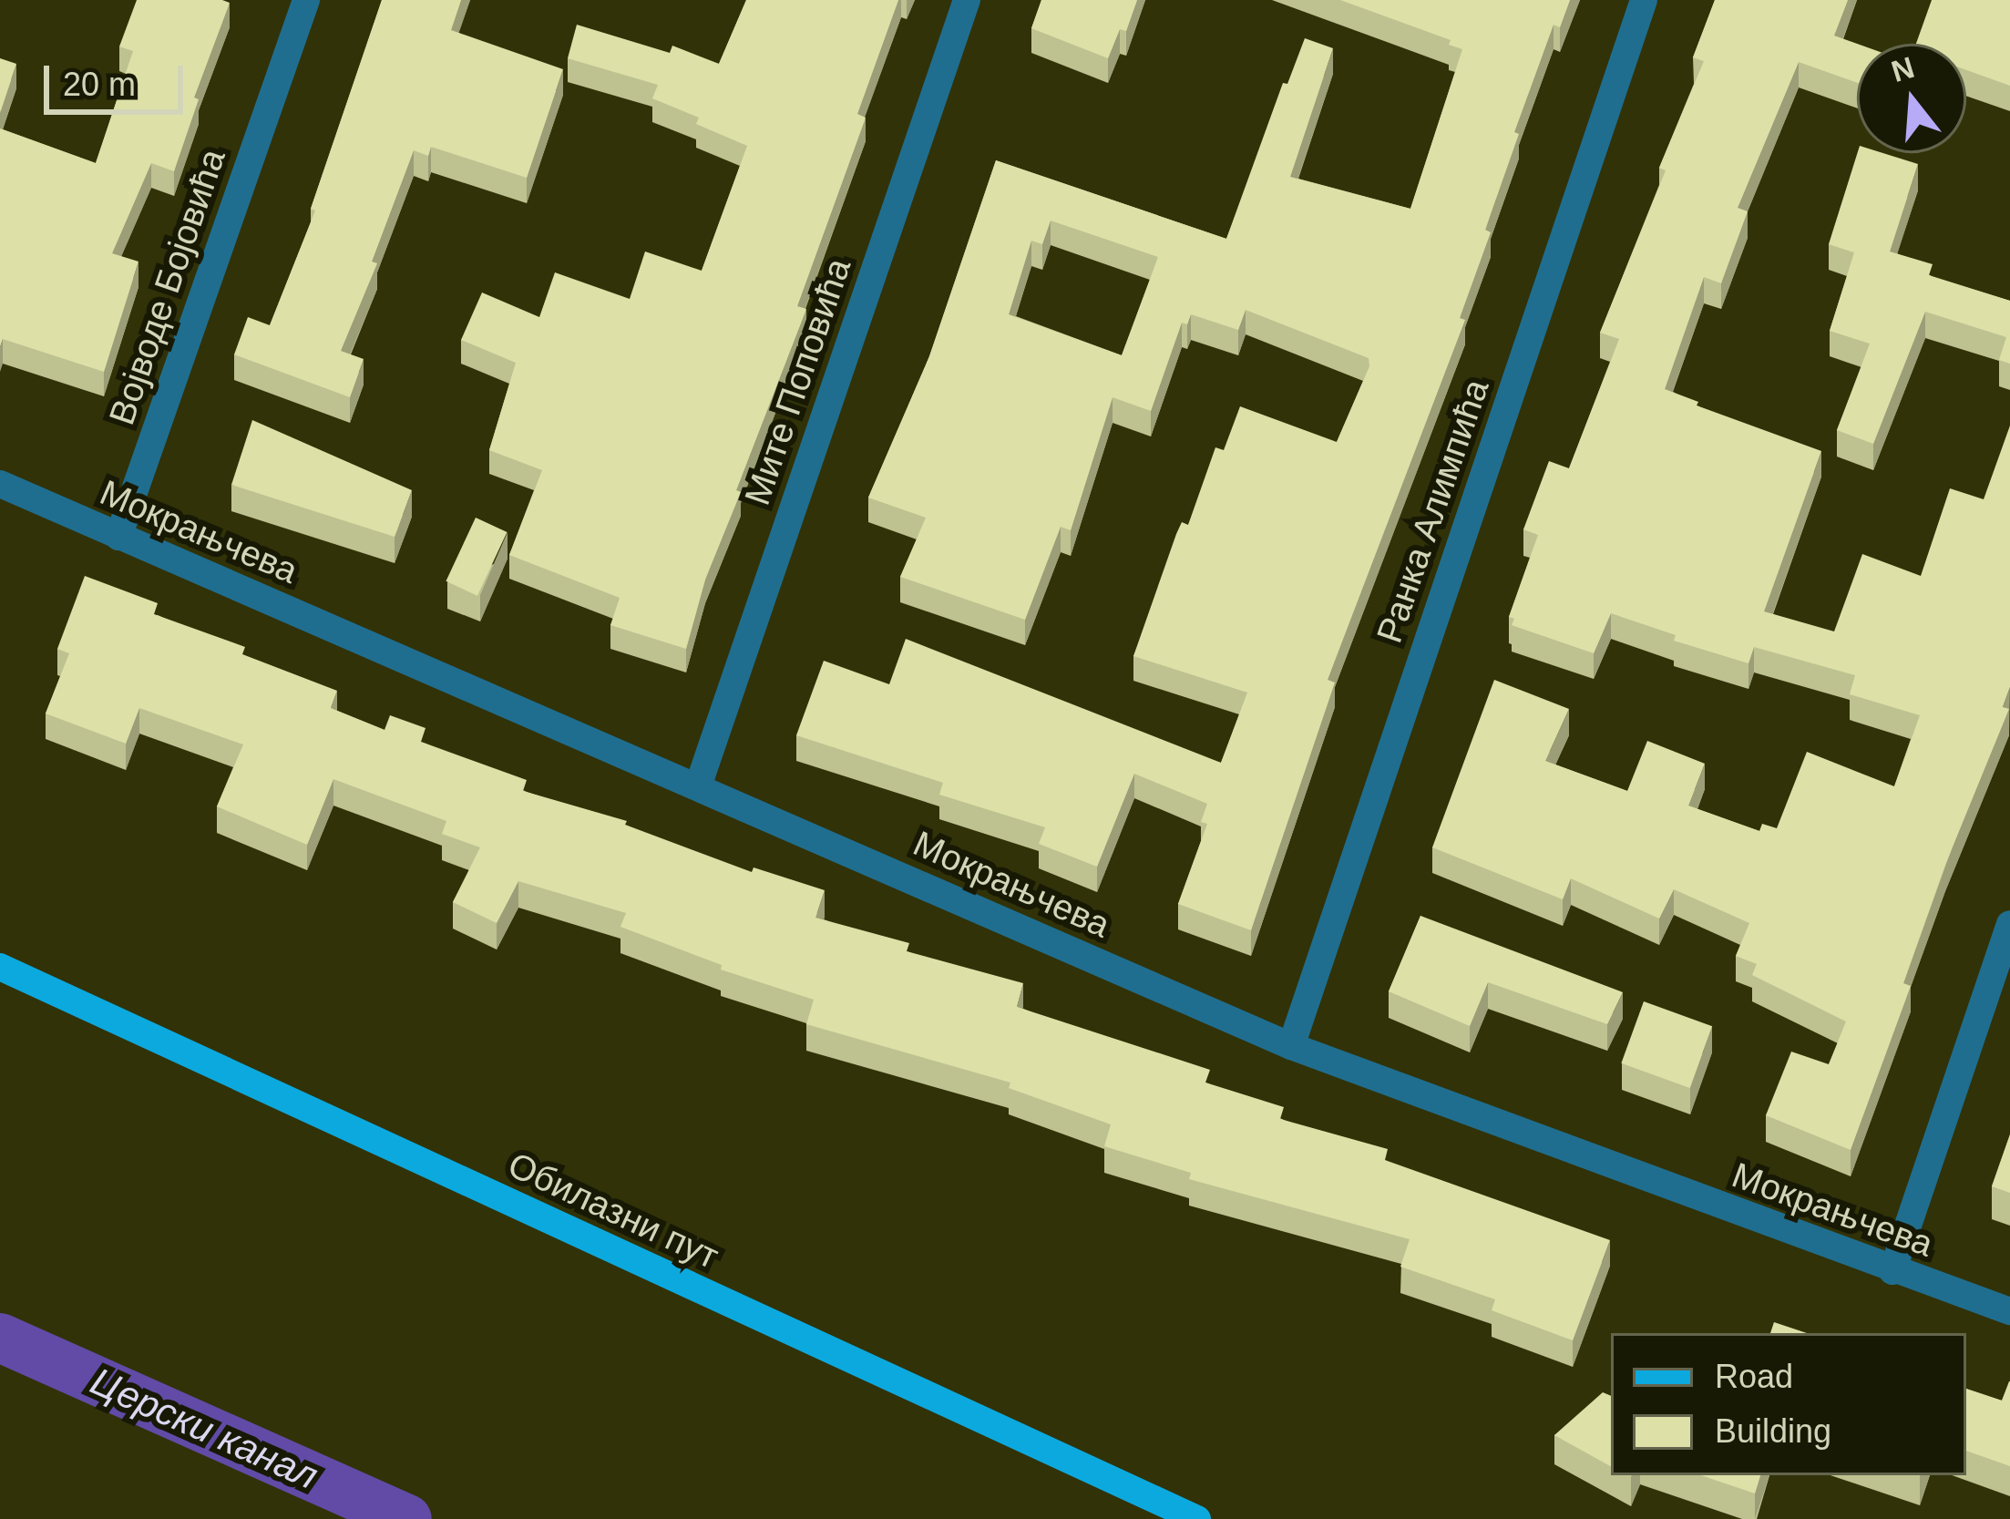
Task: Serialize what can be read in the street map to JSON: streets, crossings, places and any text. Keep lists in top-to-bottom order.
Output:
{
  "streets": {
    "main road": ["Обилазни пут"],
    "street": [
      "Војводе Бојовића",
      "Мите Поповића",
      "Ранка Алимпића",
      "Мокрањчева"
    ]
  },
  "crossings": [
    ["Војводе Бојовића", "Мокрањчева"],
    ["Мите Поповића", "Мокрањчева"],
    ["Ранка Алимпића", "Мокрањчева"]
  ],
  "water": ["Церски канал"],
  "legend": ["Road", "Building"],
  "scale_bar": "20 m",
  "north": "top"
}
